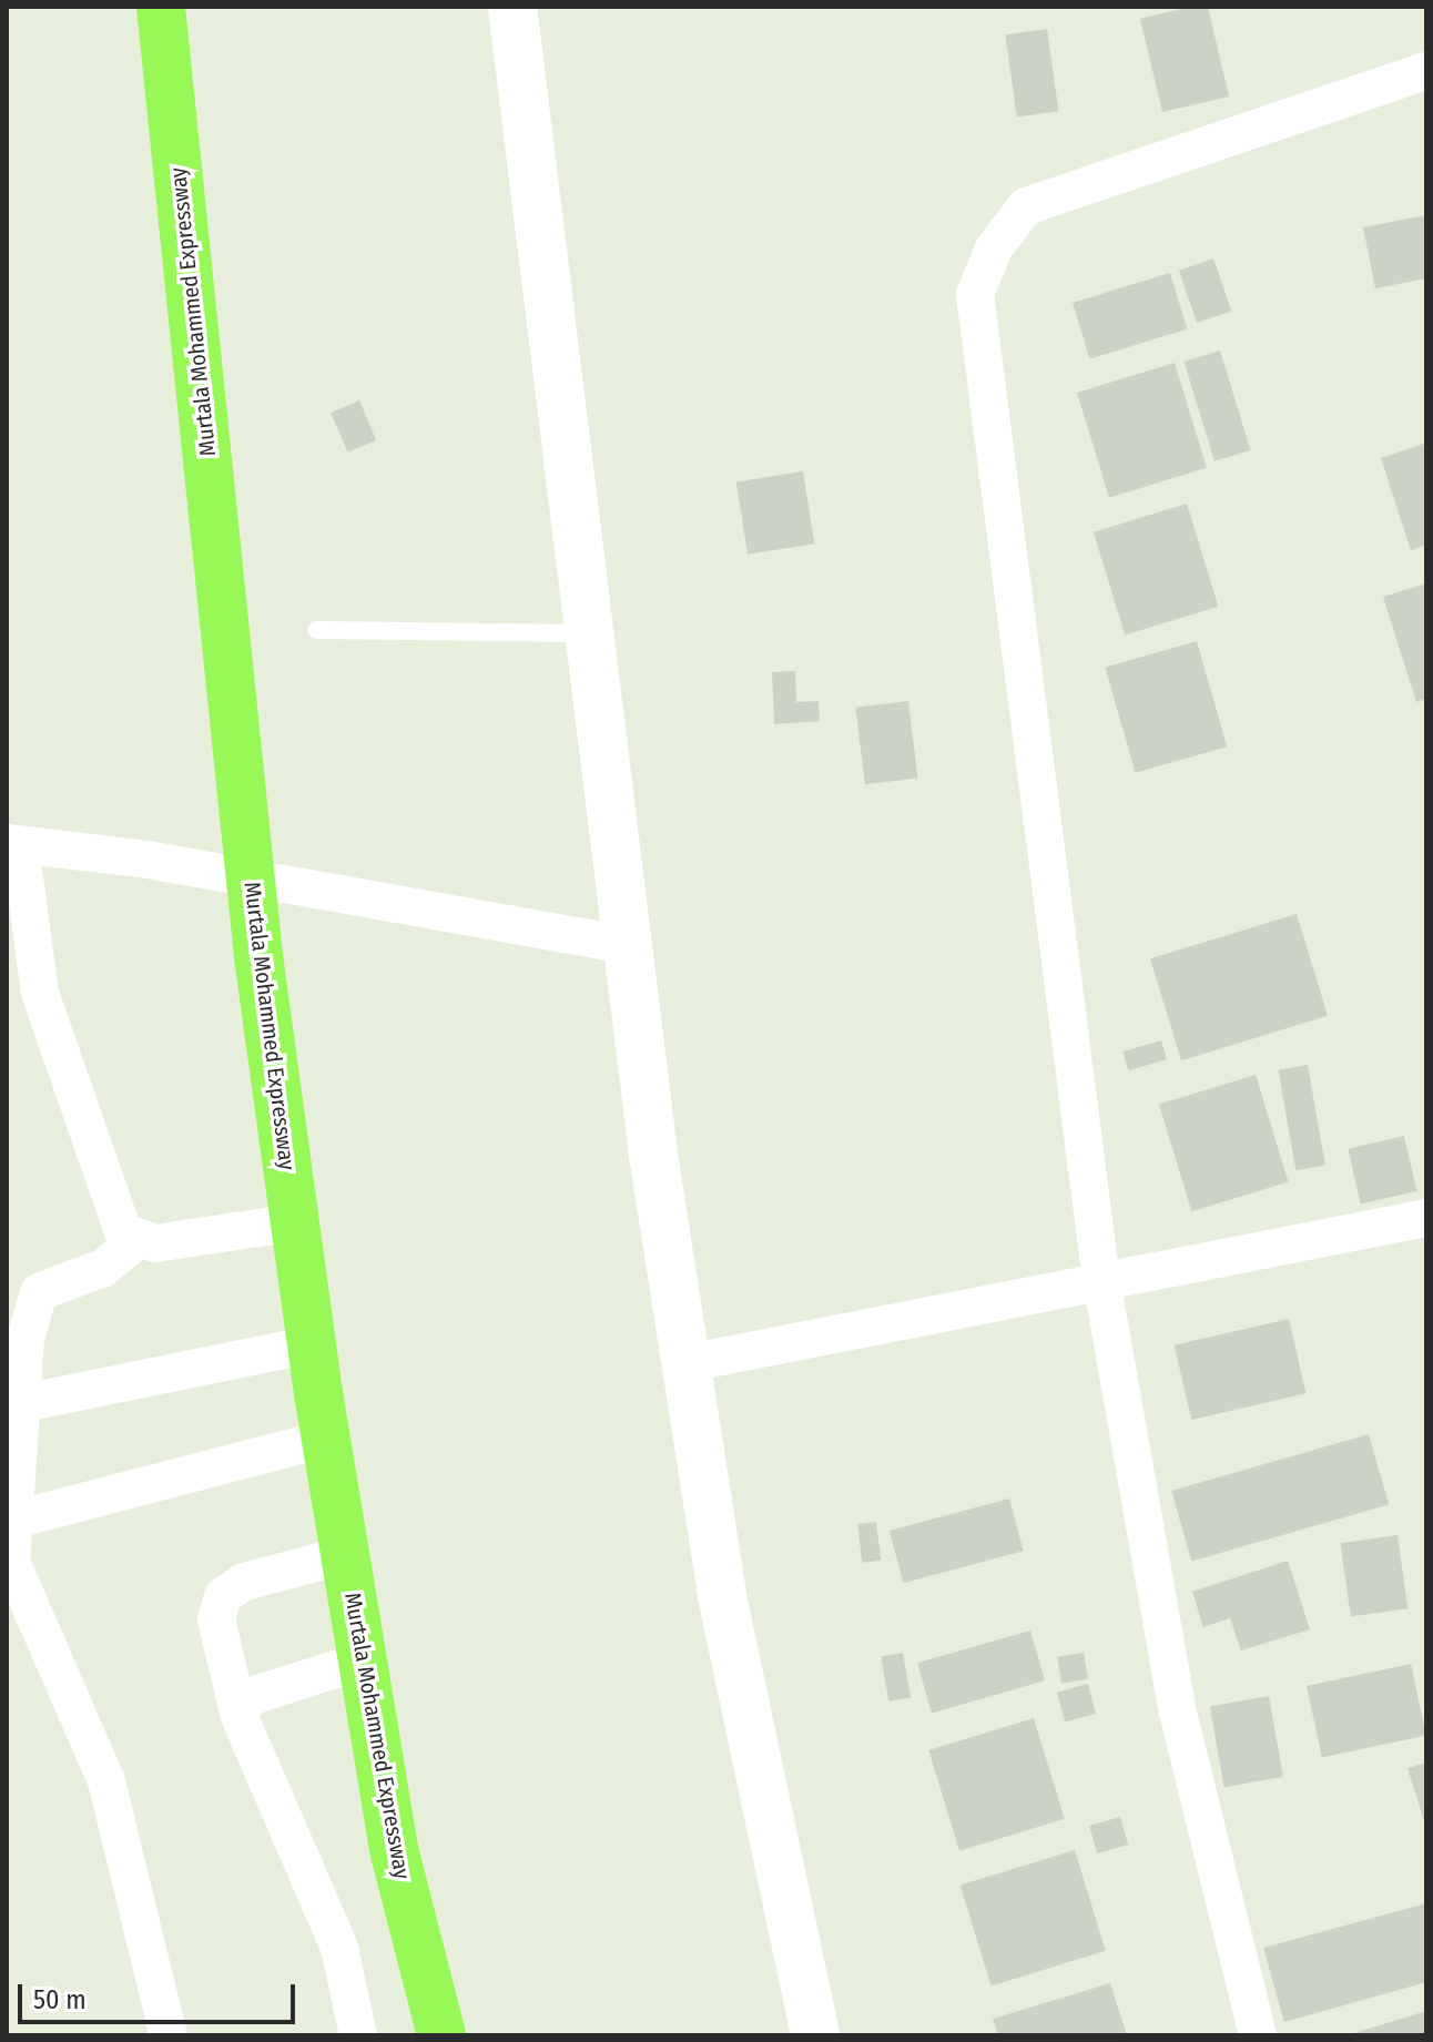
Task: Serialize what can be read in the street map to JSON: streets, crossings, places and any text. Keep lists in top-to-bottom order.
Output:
{
  "streets": {
    "main road": ["Murtala Mohammed Expressway"]
  },
  "scale_bar": "50 m"
}
